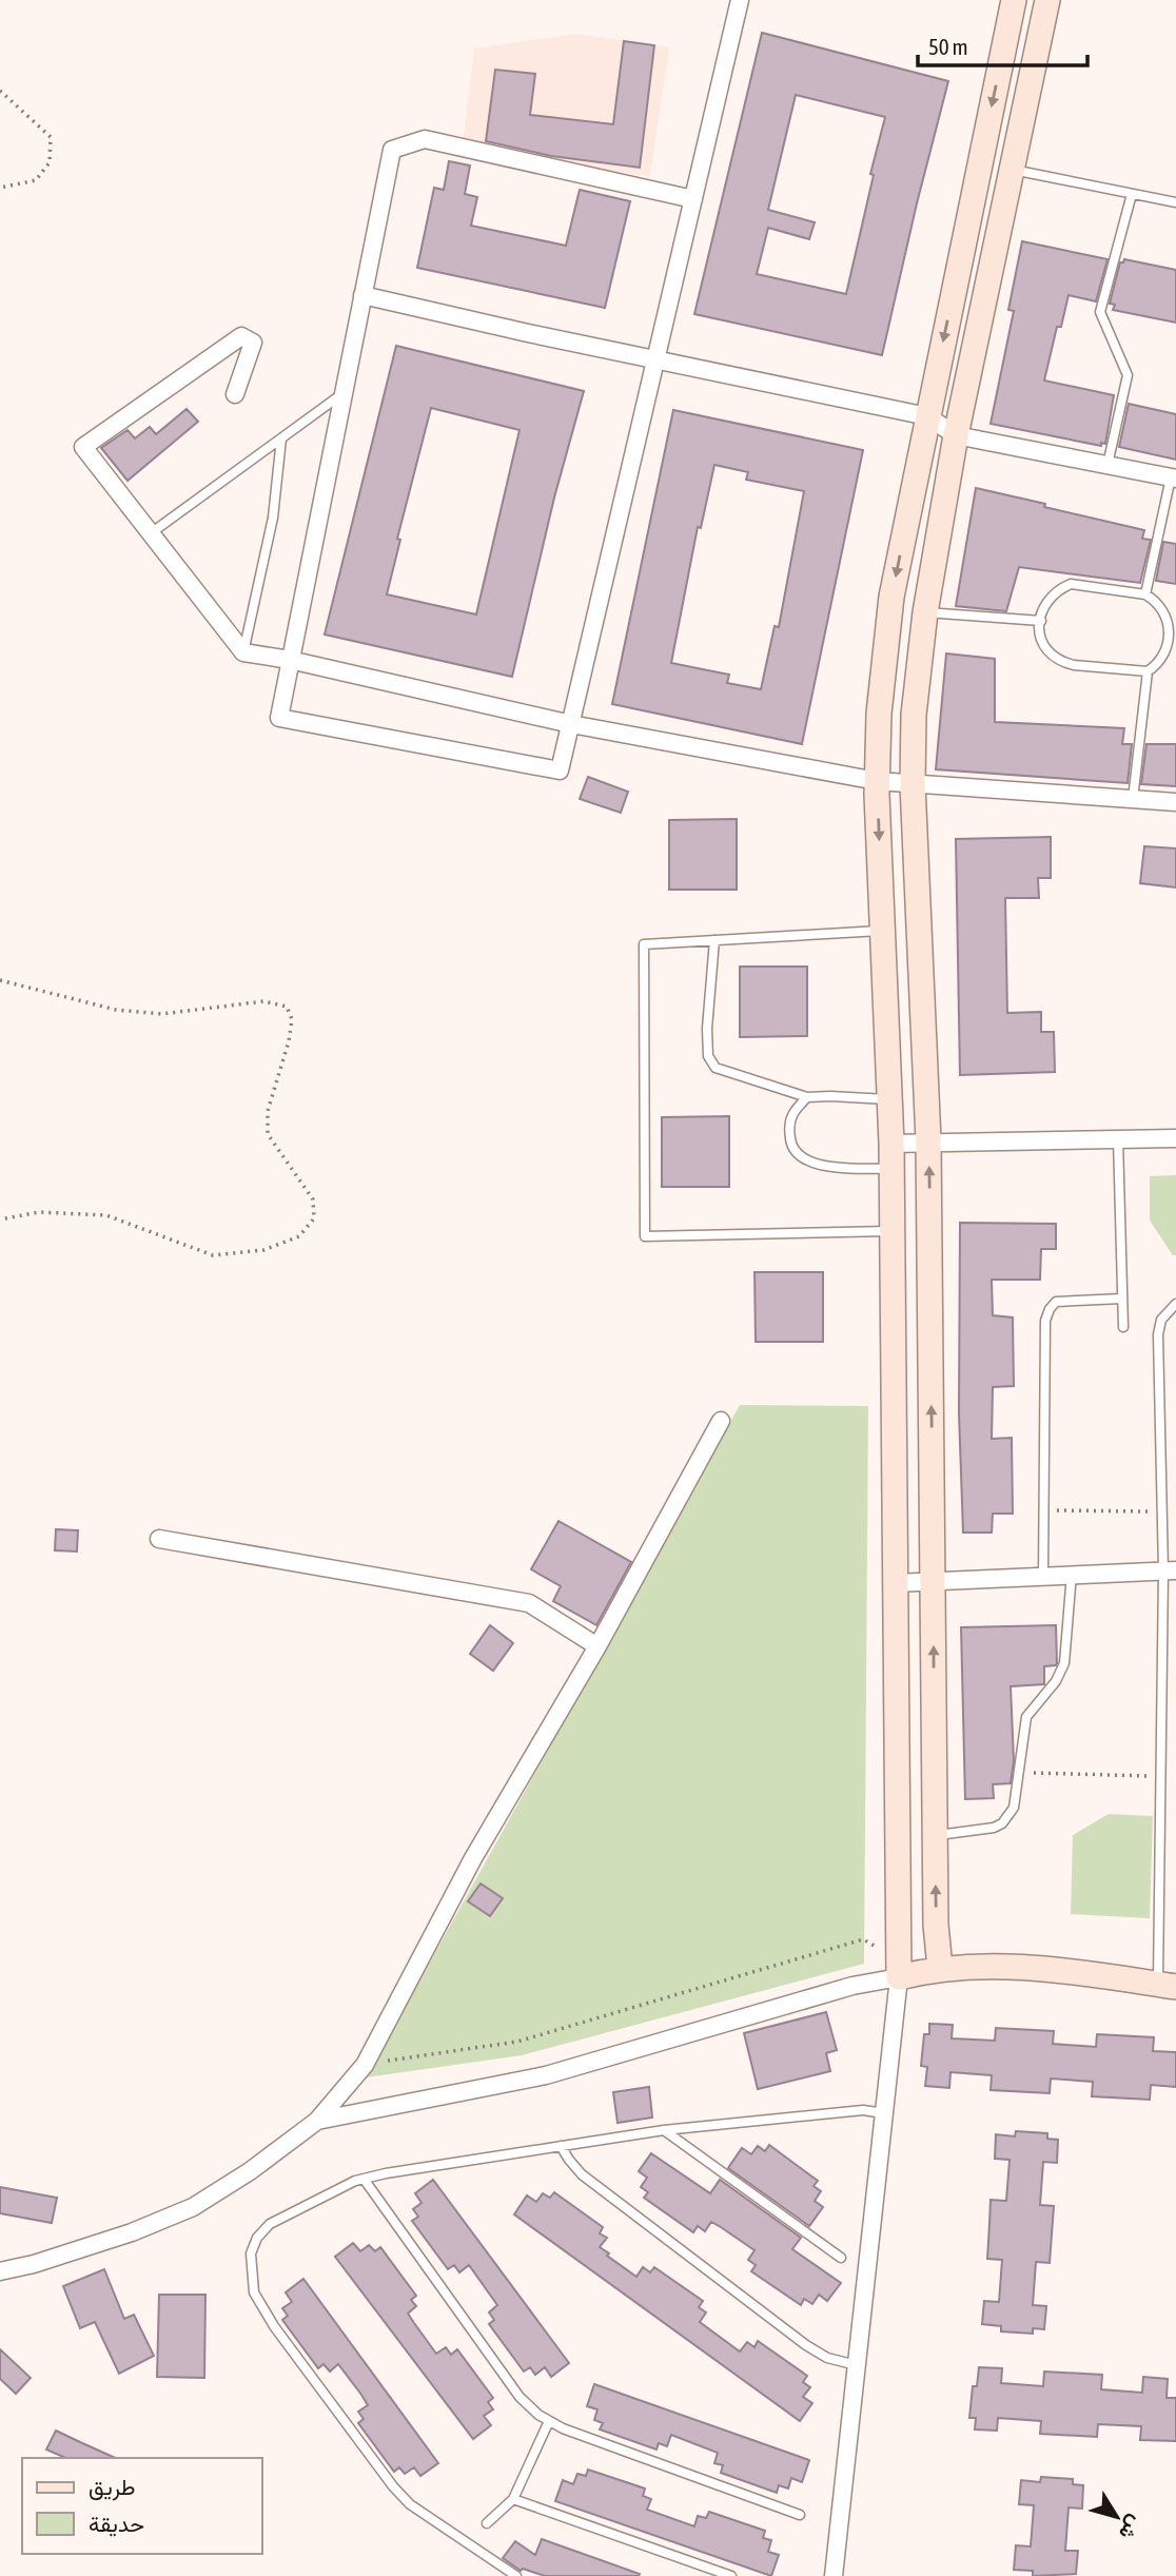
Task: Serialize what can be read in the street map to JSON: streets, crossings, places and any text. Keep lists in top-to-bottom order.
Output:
{
  "legend": ["طريق", "حديقة"],
  "scale_bar": "50 m",
  "north": "bottom right"
}
